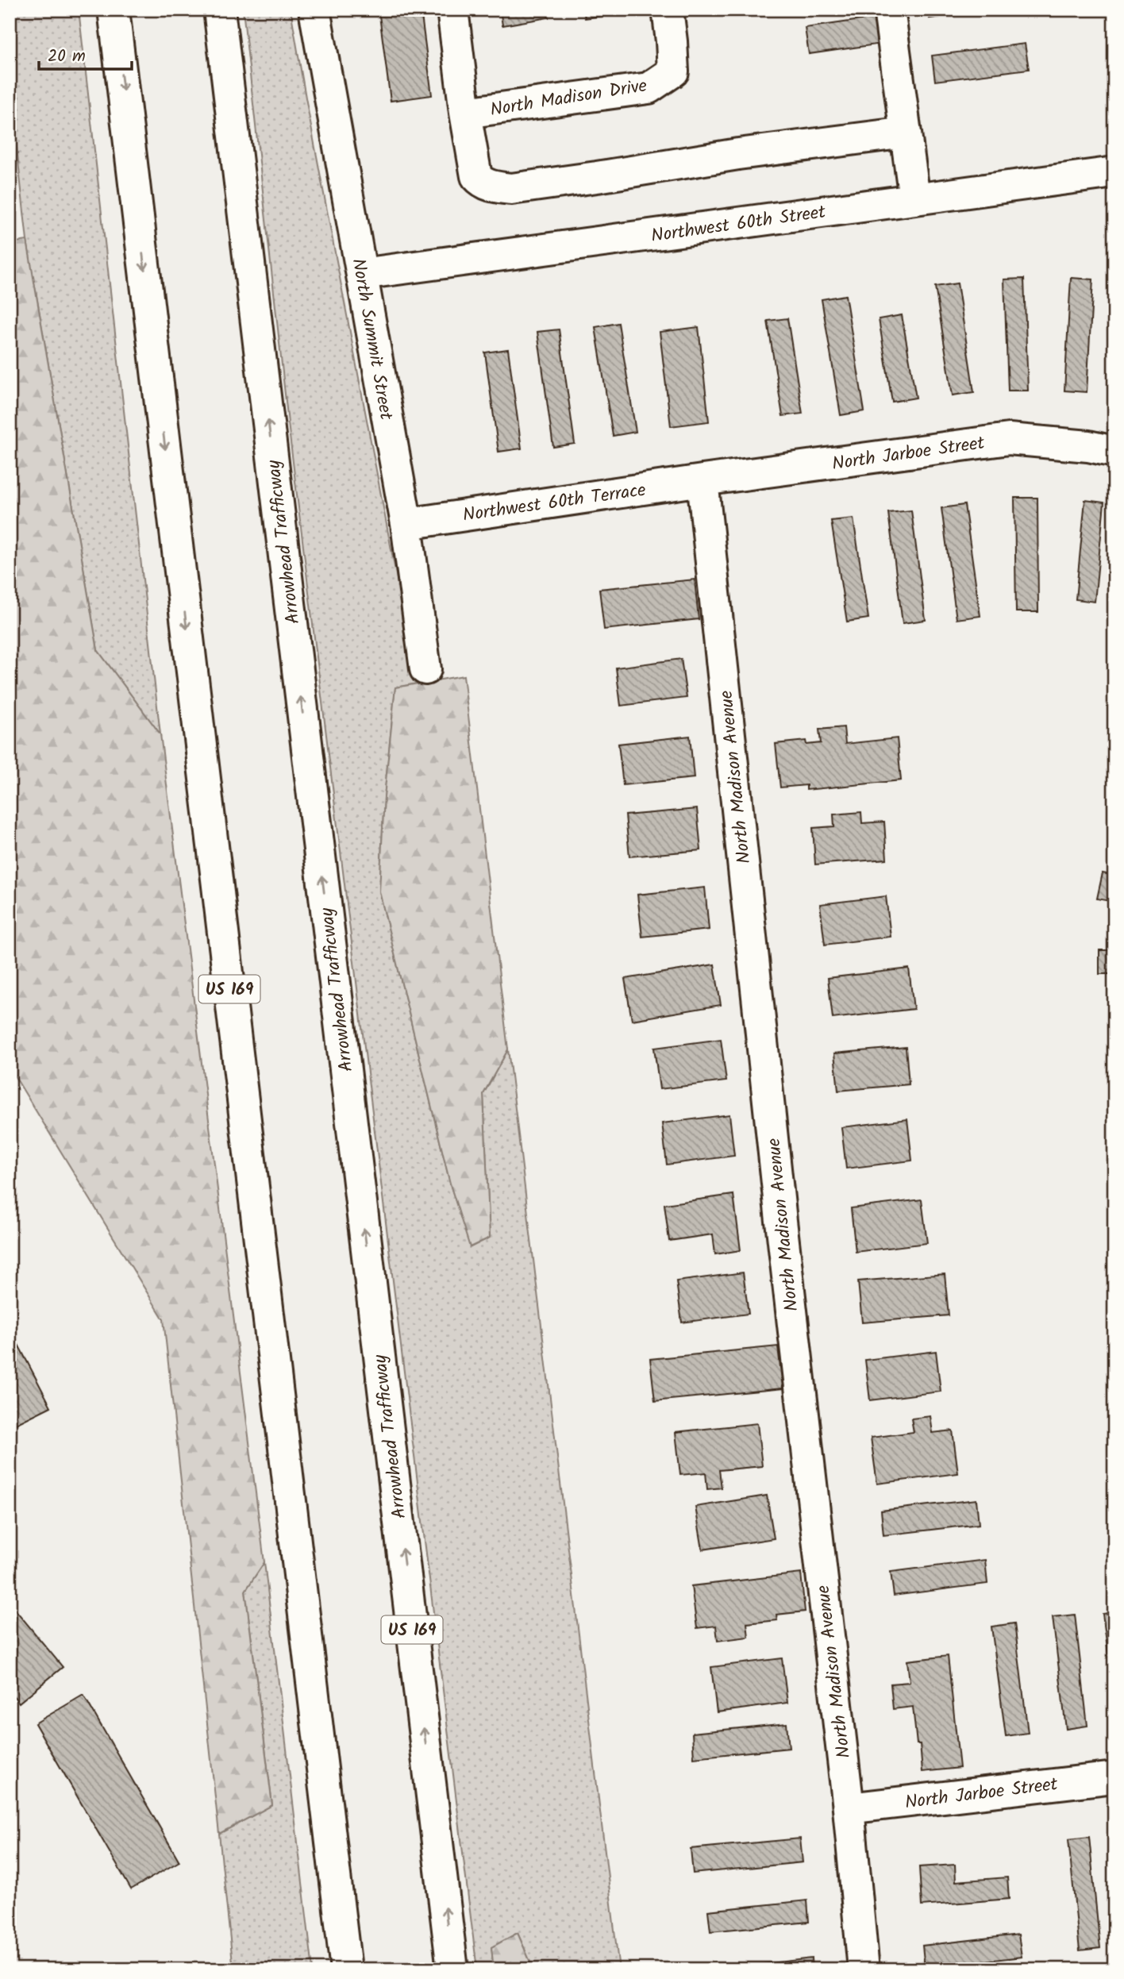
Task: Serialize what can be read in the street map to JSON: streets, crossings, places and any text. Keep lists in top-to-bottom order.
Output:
{
  "streets": {
    "main road": [
      "North Madison Drive",
      "Northwest 60th Street",
      "North Summit Street",
      "North Jarboe Street",
      "Northwest 60th Terrace",
      "Arrowhead Trafficway",
      "North Madison Avenue",
      "US 169"
    ]
  },
  "crossings": [
    ["Northwest 60th Street", "North Summit Street"],
    ["North Summit Street", "Northwest 60th Terrace"],
    ["North Jarboe Street", "Northwest 60th Terrace"],
    ["North Jarboe Street", "North Madison Avenue"],
    ["Northwest 60th Terrace", "North Madison Avenue"]
  ],
  "scale_bar": "20 m"
}
